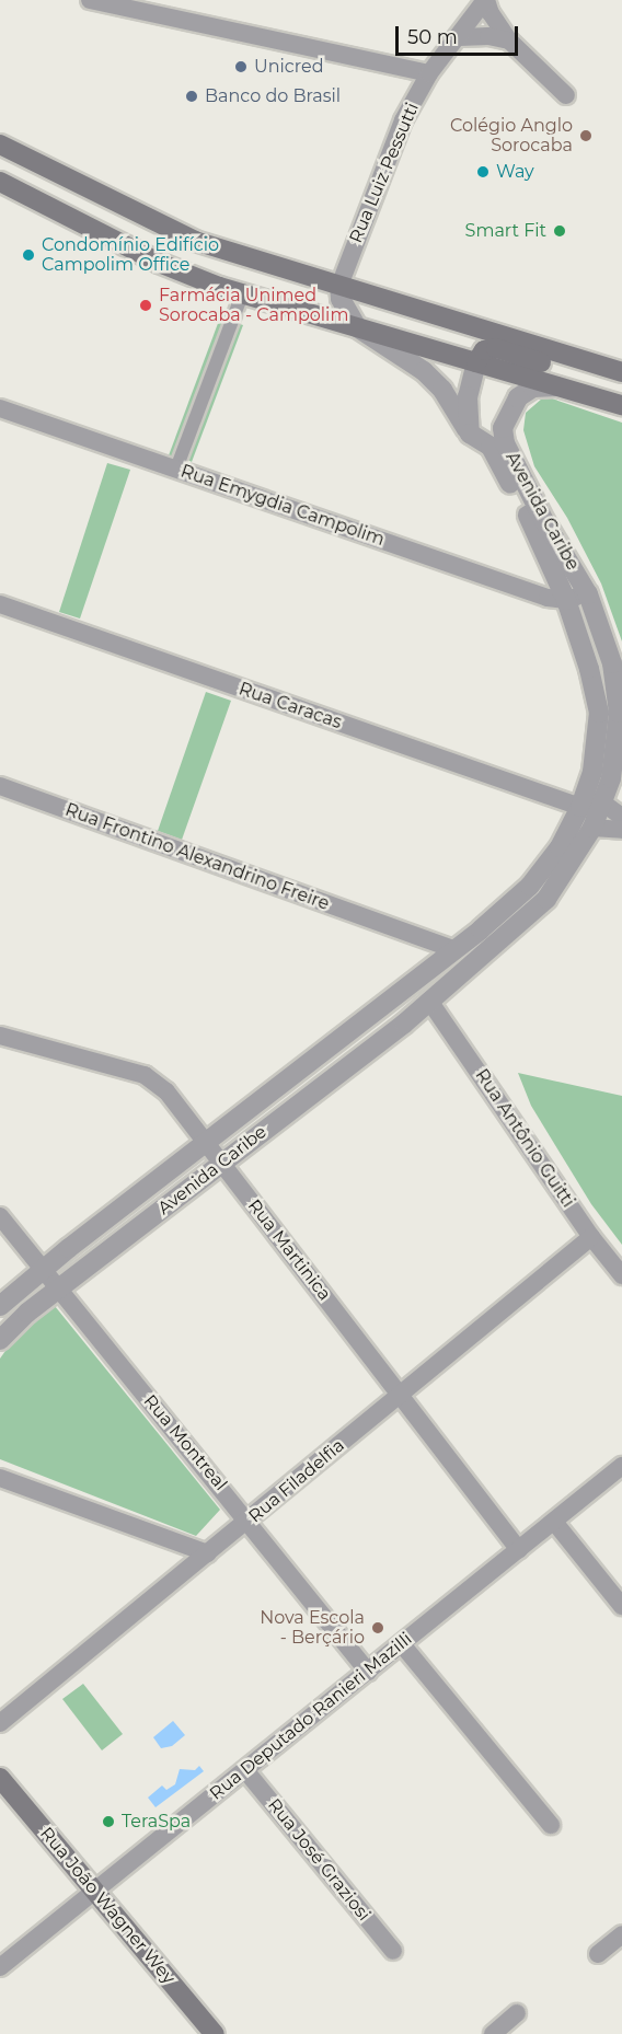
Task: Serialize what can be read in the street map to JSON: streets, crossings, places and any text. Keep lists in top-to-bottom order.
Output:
{
  "streets": {
    "main road": ["Rua João Wagner Wey"],
    "street": [
      "Rua Luiz Pessutti",
      "Rua Emygdia Campolim",
      "Avenida Caribe",
      "Rua Caracas",
      "Rua Frontino Alexandrino Freire",
      "Rua Antônio Guitti",
      "Rua Martinica",
      "Rua Montreal",
      "Rua Filadelfia",
      "Rua Deputado Ranieri Mazilli",
      "Rua José Graziosi"
    ]
  },
  "crossings": [
    ["Rua Emygdia Campolim", "Avenida Caribe"],
    ["Avenida Caribe", "Rua Caracas"],
    ["Avenida Caribe", "Rua Frontino Alexandrino Freire"],
    ["Avenida Caribe", "Rua Antônio Guitti"],
    ["Avenida Caribe", "Rua Martinica"],
    ["Avenida Caribe", "Rua Montreal"],
    ["Rua Antônio Guitti", "Rua Filadelfia"],
    ["Rua Martinica", "Rua Filadelfia"],
    ["Rua Martinica", "Rua Deputado Ranieri Mazilli"],
    ["Rua Montreal", "Rua Filadelfia"],
    ["Rua Montreal", "Rua Deputado Ranieri Mazilli"],
    ["Rua Deputado Ranieri Mazilli", "Rua José Graziosi"],
    ["Rua Deputado Ranieri Mazilli", "Rua João Wagner Wey"]
  ],
  "places": [
    "Unicred",
    "Banco do Brasil",
    "Colégio Anglo Sorocaba",
    "Way",
    "Smart Fit",
    "Condomínio Edifício Campolim Office",
    "Farmácia Unimed Sorocaba - Campolim",
    "Nova Escola - Berçário",
    "TeraSpa"
  ],
  "scale_bar": "50 m"
}
